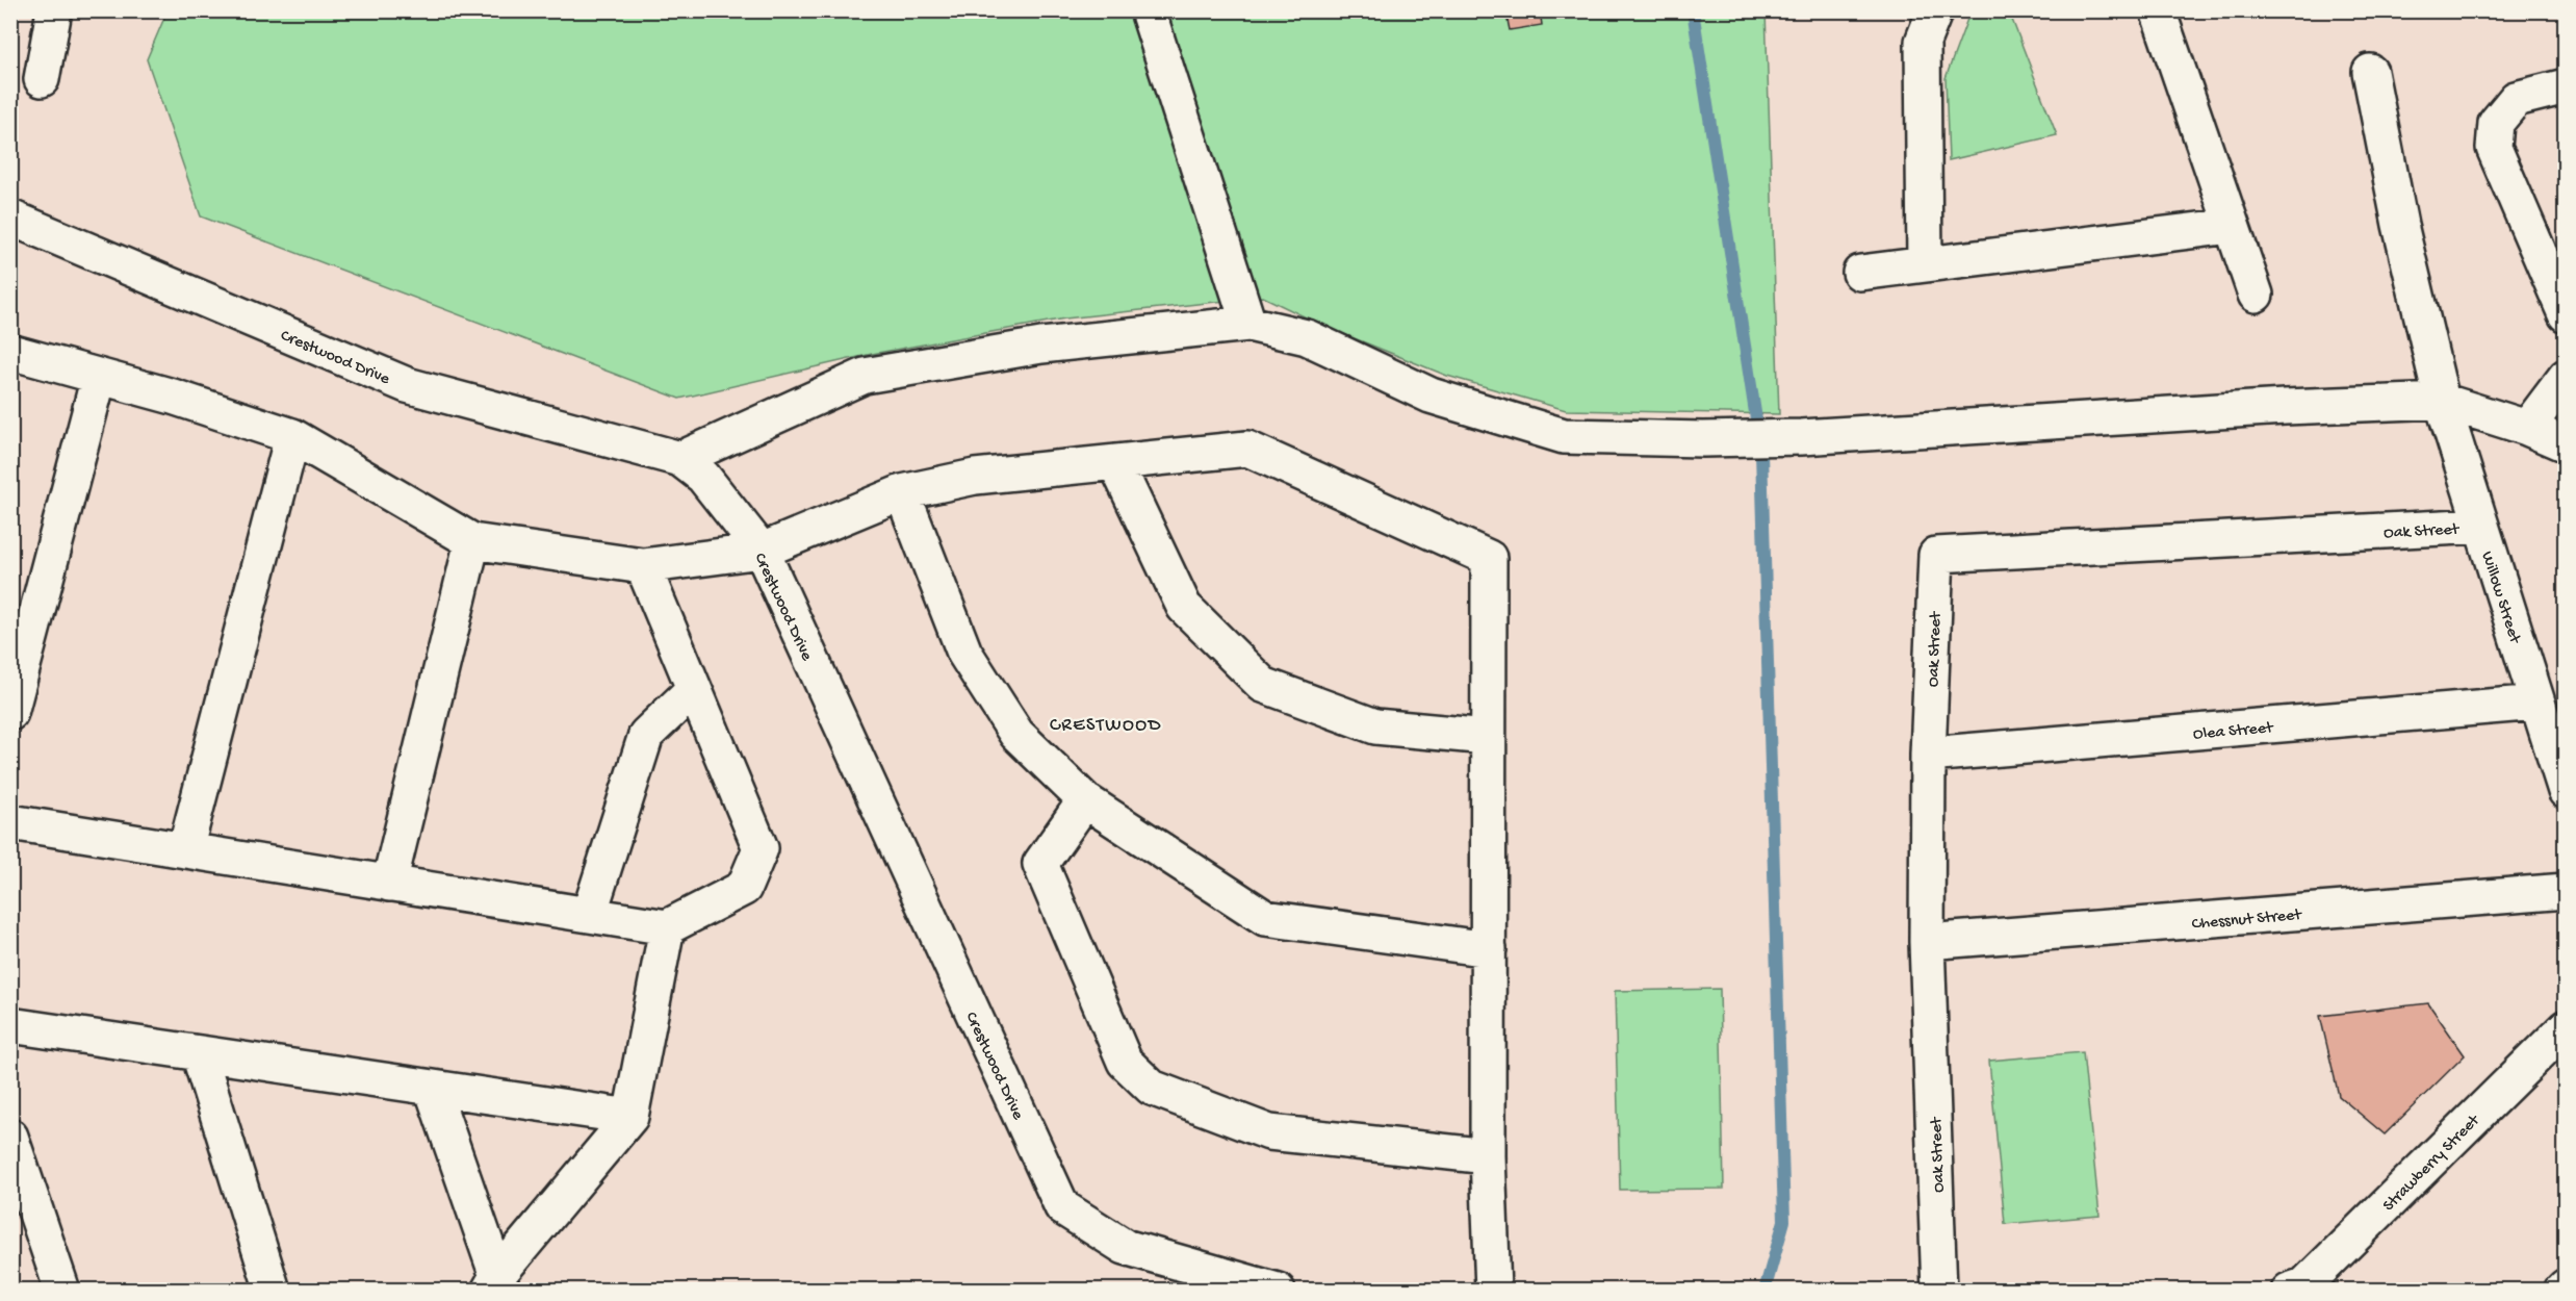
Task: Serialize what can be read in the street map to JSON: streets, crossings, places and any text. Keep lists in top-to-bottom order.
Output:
{
  "streets": {
    "street": [
      "Crestwood Drive",
      "Oak Street",
      "Willow Street",
      "Olea Street",
      "Chessnut Street",
      "Strawberry Street"
    ]
  },
  "crossings": [
    ["Oak Street", "Willow Street"],
    ["Oak Street", "Olea Street"],
    ["Oak Street", "Chessnut Street"],
    ["Willow Street", "Olea Street"]
  ],
  "districts": ["CRESTWOOD"]
}
